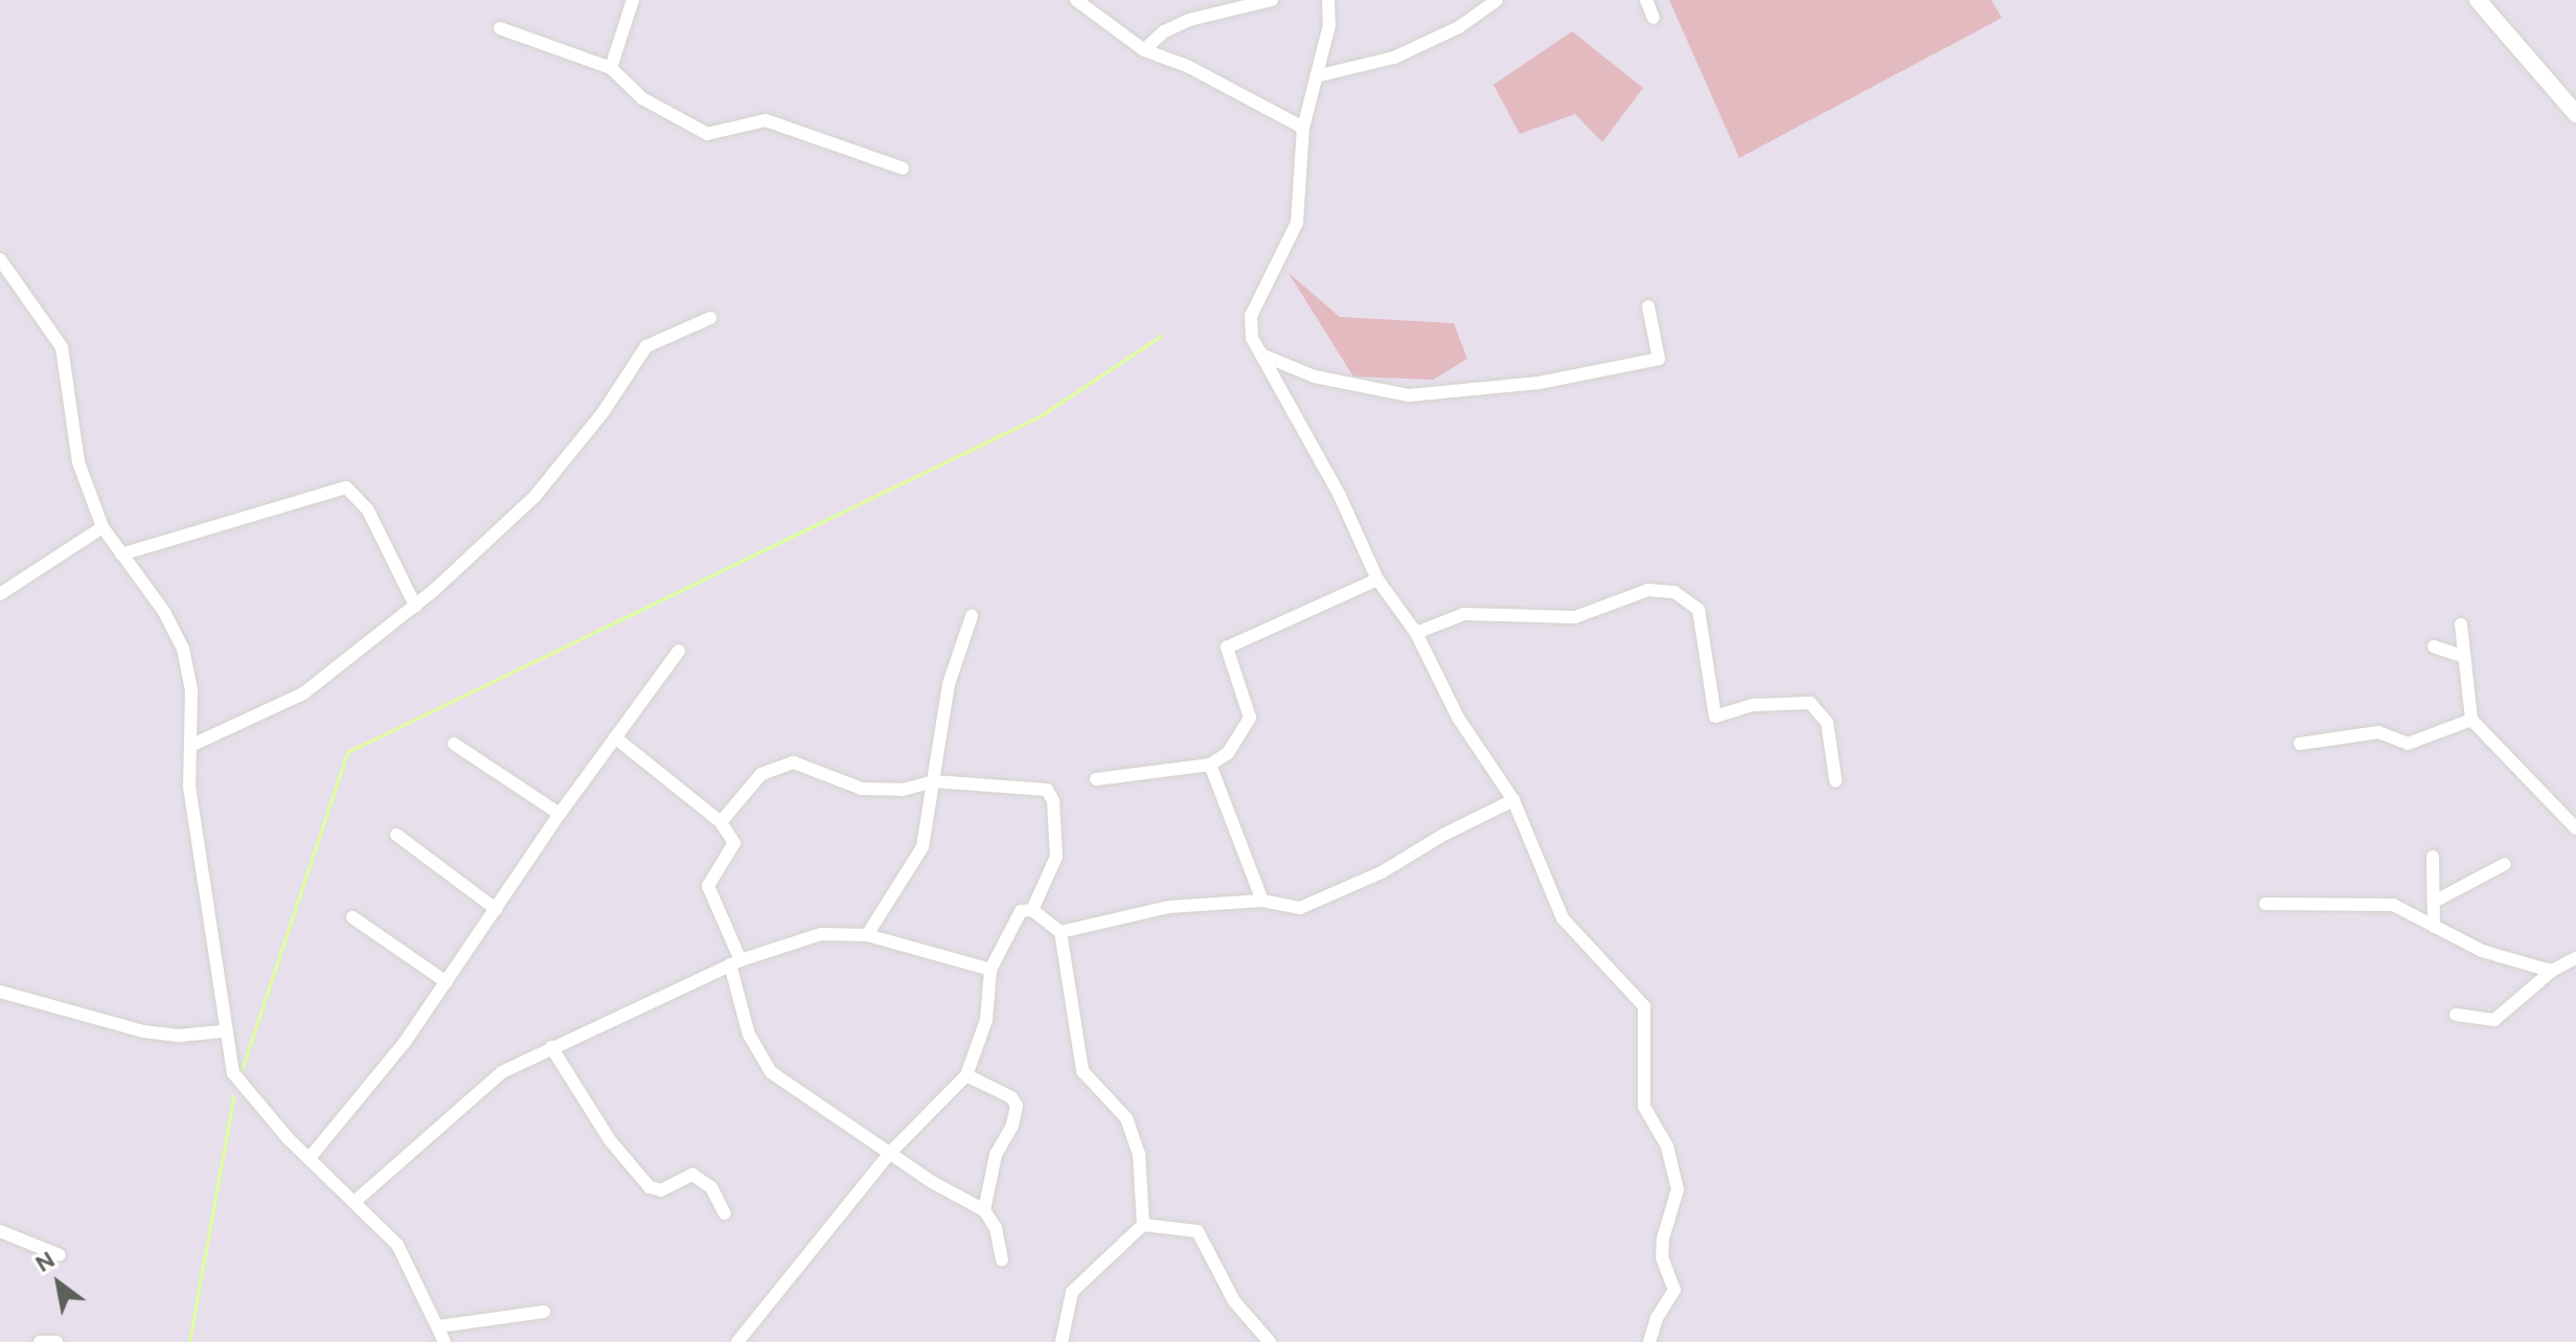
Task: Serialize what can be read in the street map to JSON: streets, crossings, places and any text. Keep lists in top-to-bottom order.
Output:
{
  "north": "top left"
}
